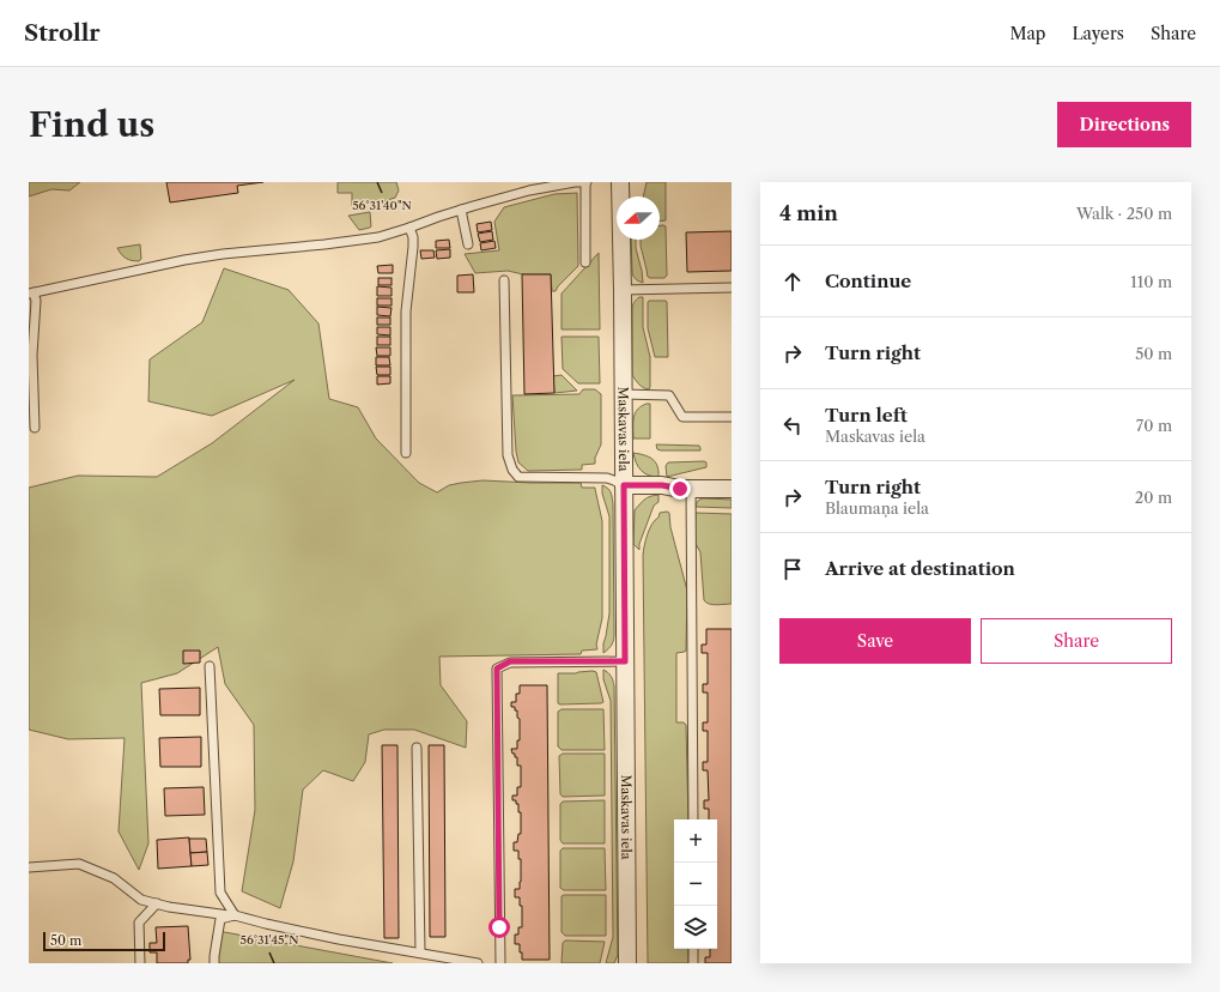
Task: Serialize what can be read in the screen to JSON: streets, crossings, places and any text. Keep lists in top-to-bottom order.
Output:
{
  "streets": {
    "street": ["Maskavas iela"]
  },
  "scale_bar": "50 m",
  "north": "left",
  "page": {
    "header": "Strollr",
    "nav": ["Map", "Layers", "Share"],
    "buttons": [
      "Directions",
      ["Save", "Share"]
    ],
    "title": "Find us",
    "heading": ["4 min", "Walk · 250 m"],
    "list": [
      ["Continue", "110 m"],
      ["Turn right", "50 m"],
      ["Turn left", "Maskavas iela", "70 m"],
      ["Turn right", "Blaumaņa iela", "20 m"],
      "Arrive at destination"
    ],
    "map_buttons": ["+", "−"],
    "scale": "50 m"
  },
  "coordinates": ["56°31'40\"N", "56°31'45\"N"]
}
